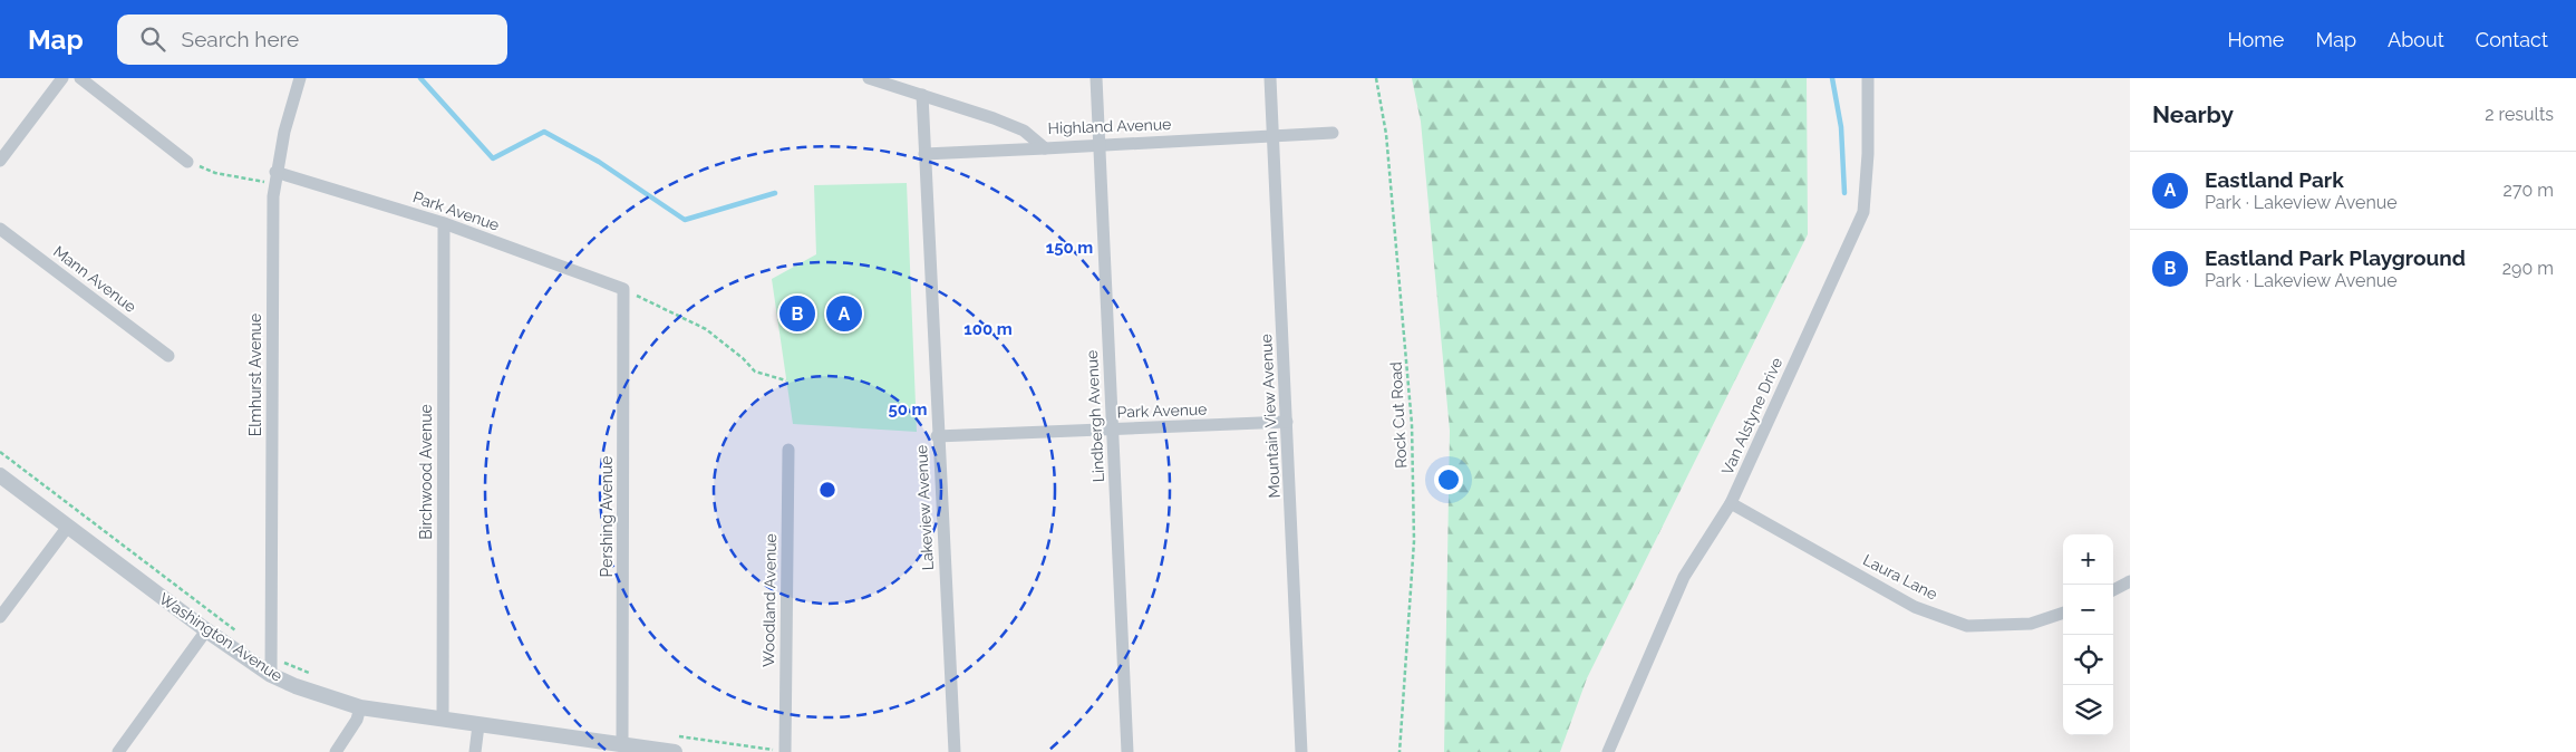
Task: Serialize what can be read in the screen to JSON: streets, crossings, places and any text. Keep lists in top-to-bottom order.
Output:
{
  "streets": {
    "street": [
      "Highland Avenue",
      "Park Avenue",
      "Mann Avenue",
      "Elmhurst Avenue",
      "Lindbergh Avenue",
      "Mountain View Avenue",
      "Van Alstyne Drive",
      "Birchwood Avenue",
      "Lakeview Avenue",
      "Pershing Avenue",
      "Laura Lane",
      "Woodland Avenue",
      "Washington Avenue"
    ],
    "path": ["Rock Cut Road"]
  },
  "crossings": [
    ["Highland Avenue", "Lindbergh Avenue"],
    ["Highland Avenue", "Mountain View Avenue"],
    ["Highland Avenue", "Lakeview Avenue"],
    ["Park Avenue", "Elmhurst Avenue"],
    ["Park Avenue", "Lindbergh Avenue"],
    ["Park Avenue", "Mountain View Avenue"],
    ["Park Avenue", "Birchwood Avenue"],
    ["Park Avenue", "Lakeview Avenue"],
    ["Park Avenue", "Pershing Avenue"],
    ["Elmhurst Avenue", "Washington Avenue"],
    ["Van Alstyne Drive", "Laura Lane"],
    ["Birchwood Avenue", "Washington Avenue"],
    ["Pershing Avenue", "Washington Avenue"]
  ],
  "page": {
    "header": "Map",
    "search": "Search here",
    "nav": [
      "Home",
      "Map",
      "About",
      "Contact"
    ],
    "heading": ["Nearby", "2 results"],
    "list": [
      {
        "mark": "A",
        "name": "Eastland Park",
        "note": "Park · Lakeview Avenue",
        "value": "270 m"
      },
      {
        "mark": "B",
        "name": "Eastland Park Playground",
        "note": "Park · Lakeview Avenue",
        "value": "290 m"
      }
    ],
    "pins": ["A", "B"],
    "map_buttons": ["+", "−"]
  },
  "rings": ["150 m", "100 m", "50 m"]
}
